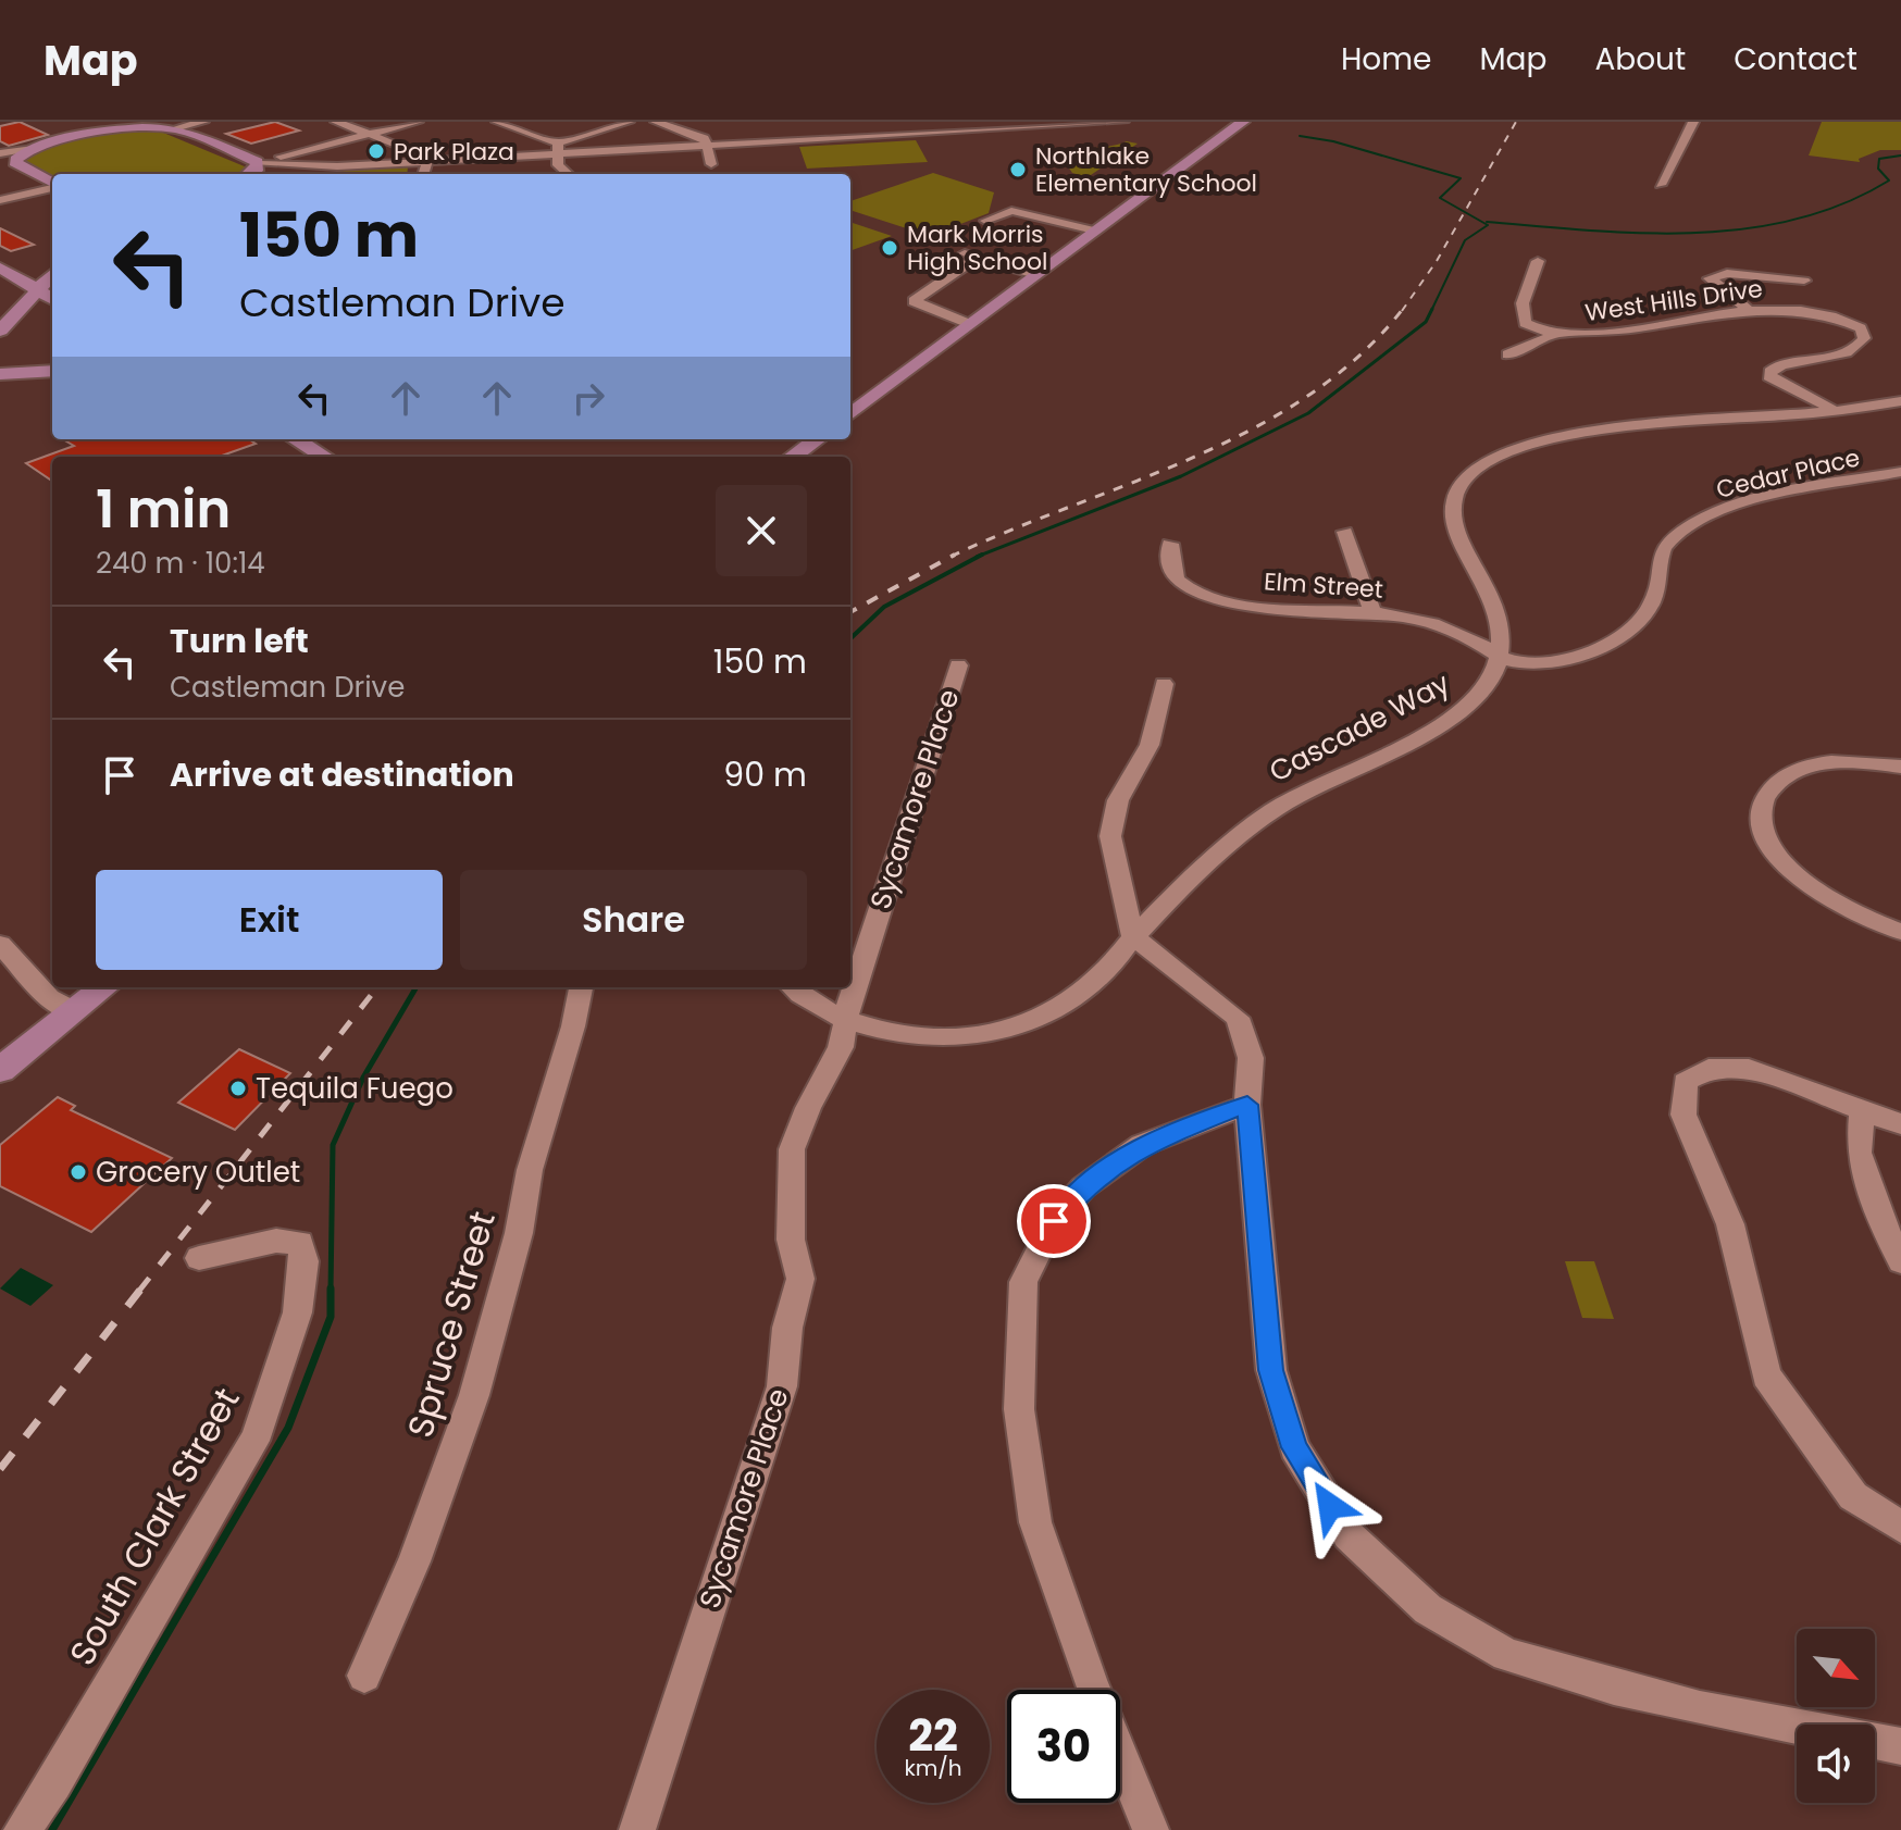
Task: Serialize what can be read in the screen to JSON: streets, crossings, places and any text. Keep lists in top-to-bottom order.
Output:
{
  "streets": {
    "street": [
      "West Hills Drive",
      "Cedar Place",
      "Elm Street",
      "Cascade Way",
      "Sycamore Place",
      "Spruce Street",
      "South Clark Street"
    ]
  },
  "crossings": [
    ["Cedar Place", "Elm Street"],
    ["Cedar Place", "Cascade Way"],
    ["Elm Street", "Cascade Way"],
    ["Cascade Way", "Sycamore Place"]
  ],
  "places": [
    "Park Plaza",
    "Northlake Elementary School",
    "Mark Morris High School",
    "Tequila Fuego",
    "Grocery Outlet"
  ],
  "north": "bottom right",
  "page": {
    "header": "Map",
    "nav": [
      "Home",
      "Map",
      "About",
      "Contact"
    ],
    "turn": ["150 m", "Castleman Drive"],
    "heading": ["1 min", "240 m · 10:14"],
    "list": [
      {
        "name": "Turn left",
        "note": "Castleman Drive",
        "value": "150 m"
      },
      {
        "name": "Arrive at destination",
        "value": "90 m"
      }
    ],
    "buttons": ["Exit", "Share"],
    "speed": "22 km/h",
    "limit": "30"
  }
}
